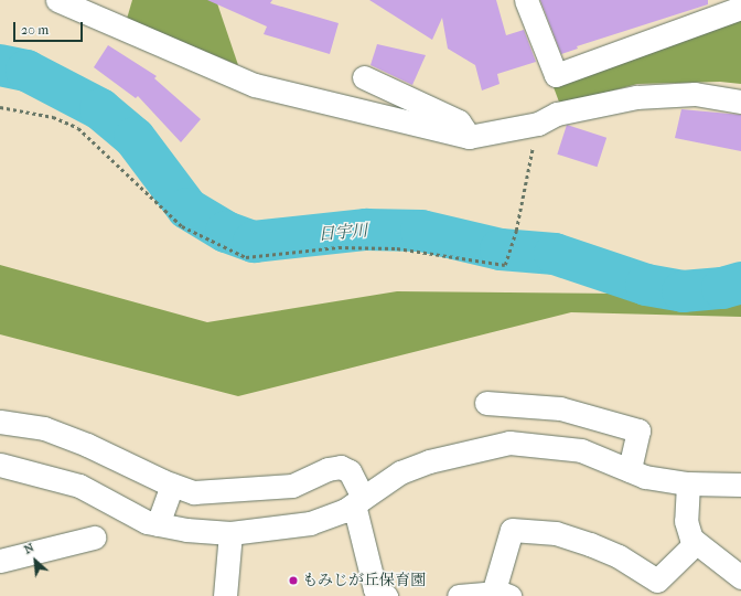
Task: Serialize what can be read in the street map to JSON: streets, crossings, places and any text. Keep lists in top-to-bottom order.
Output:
{
  "water": ["日宇川"],
  "places": ["もみじが丘保育園"],
  "scale_bar": "20 m",
  "north": "top left"
}
